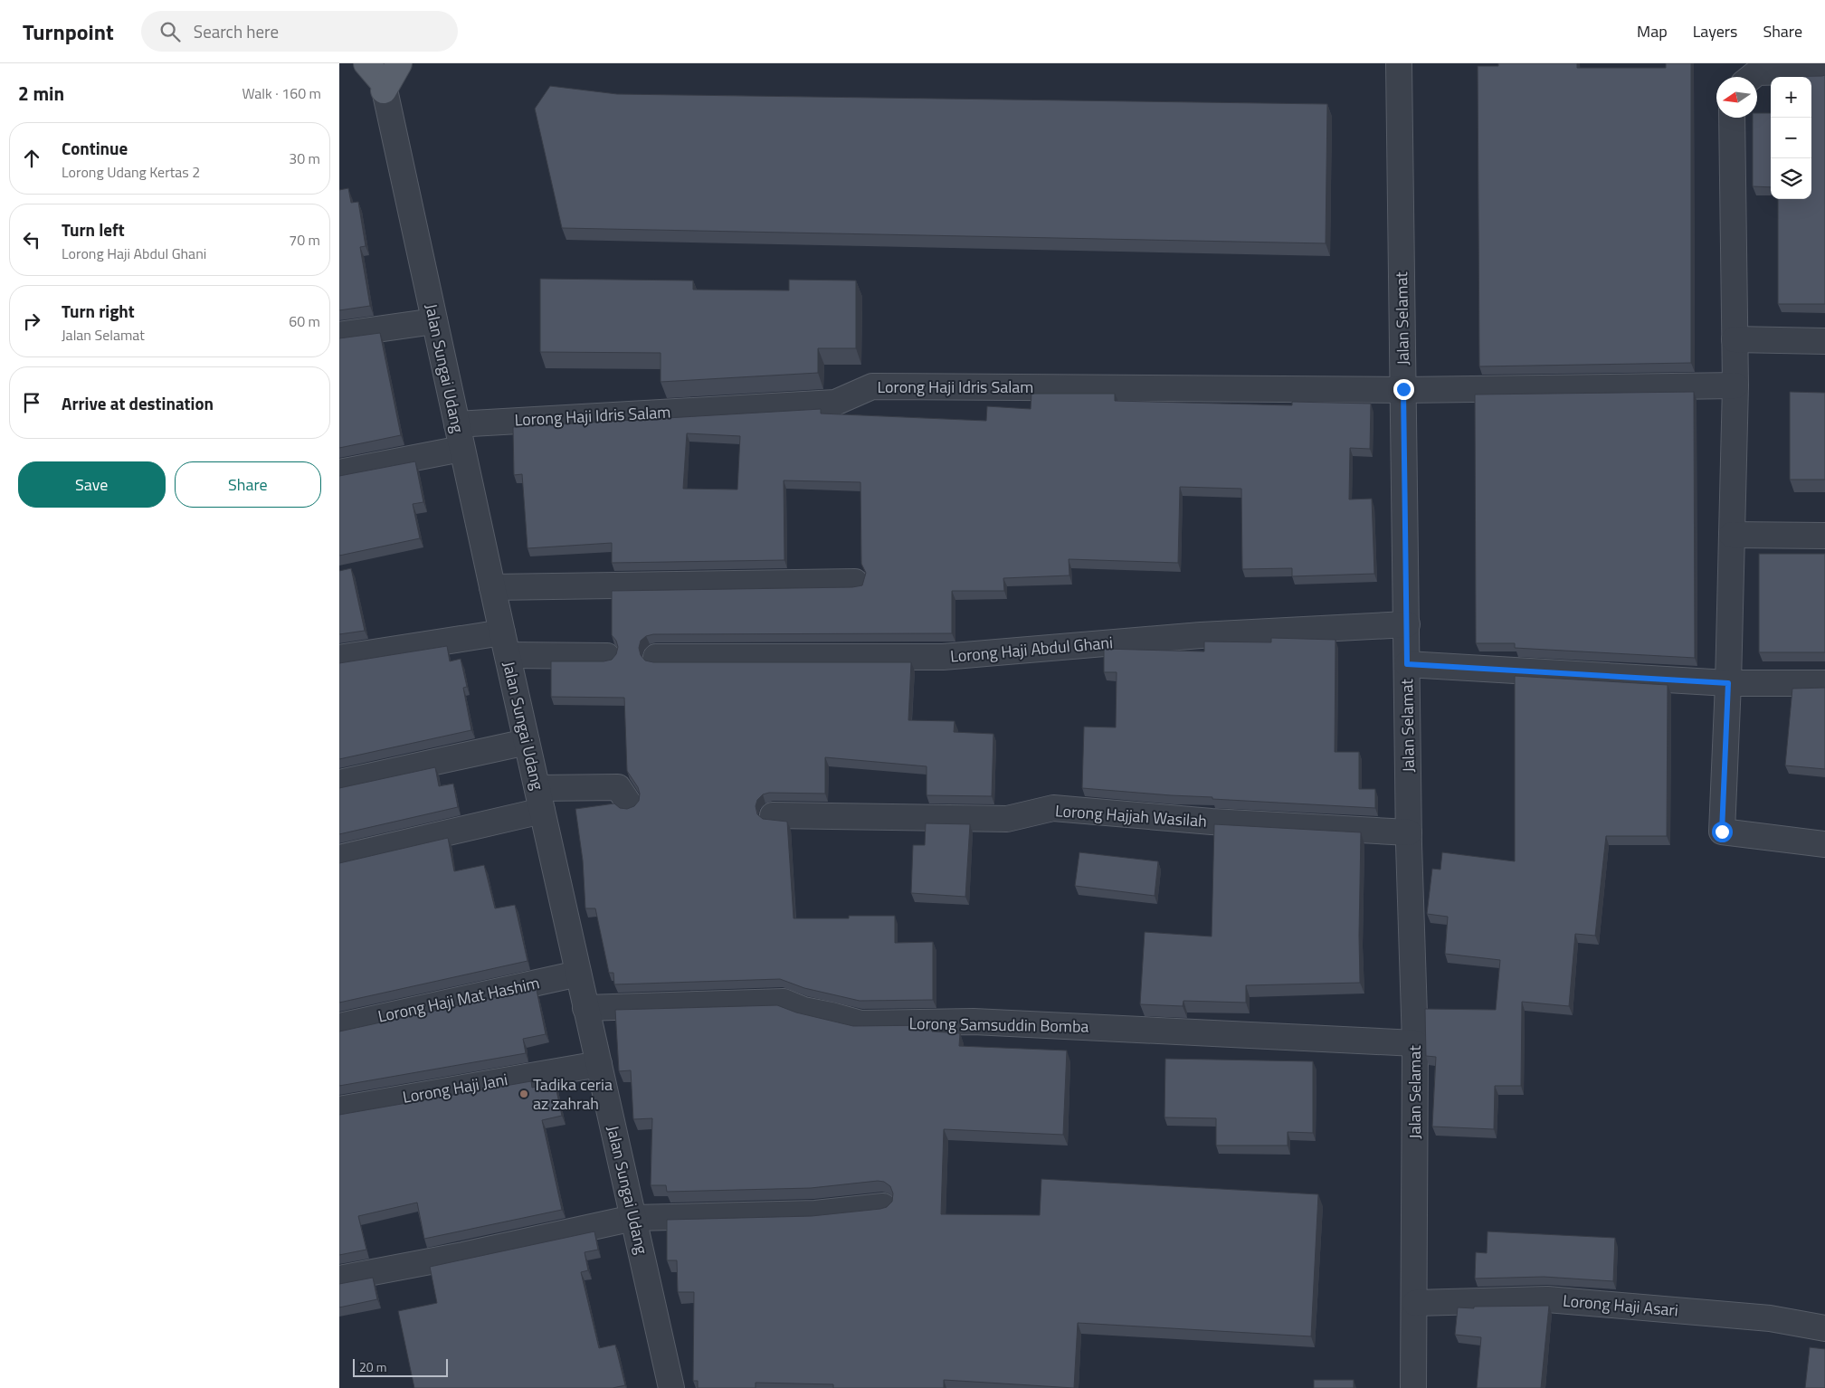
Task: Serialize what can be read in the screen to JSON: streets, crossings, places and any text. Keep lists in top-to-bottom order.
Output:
{
  "streets": {
    "street": [
      "Jalan Selamat",
      "Jalan Sungai Udang",
      "Lorong Haji Idris Salam",
      "Lorong Haji Abdul Ghani",
      "Lorong Hajjah Wasilah",
      "Lorong Haji Mat Hashim",
      "Lorong Samsuddin Bomba",
      "Lorong Haji Jani",
      "Lorong Haji Asari"
    ]
  },
  "crossings": [
    ["Jalan Selamat", "Lorong Haji Idris Salam"],
    ["Jalan Selamat", "Lorong Haji Abdul Ghani"],
    ["Jalan Selamat", "Lorong Hajjah Wasilah"],
    ["Jalan Selamat", "Lorong Samsuddin Bomba"],
    ["Jalan Selamat", "Lorong Haji Asari"],
    ["Jalan Sungai Udang", "Lorong Haji Idris Salam"],
    ["Jalan Sungai Udang", "Lorong Haji Mat Hashim"],
    ["Jalan Sungai Udang", "Lorong Samsuddin Bomba"],
    ["Jalan Sungai Udang", "Lorong Haji Jani"]
  ],
  "places": ["Tadika ceria az zahrah"],
  "scale_bar": "20 m",
  "north": "left",
  "page": {
    "header": "Turnpoint",
    "search": "Search here",
    "nav": ["Map", "Layers", "Share"],
    "heading": ["2 min", "Walk · 160 m"],
    "map_buttons": ["+", "−"],
    "list": [
      ["Continue", "Lorong Udang Kertas 2", "30 m"],
      ["Turn left", "Lorong Haji Abdul Ghani", "70 m"],
      ["Turn right", "Jalan Selamat", "60 m"],
      "Arrive at destination"
    ],
    "buttons": ["Save", "Share"],
    "scale": "20 m"
  }
}
